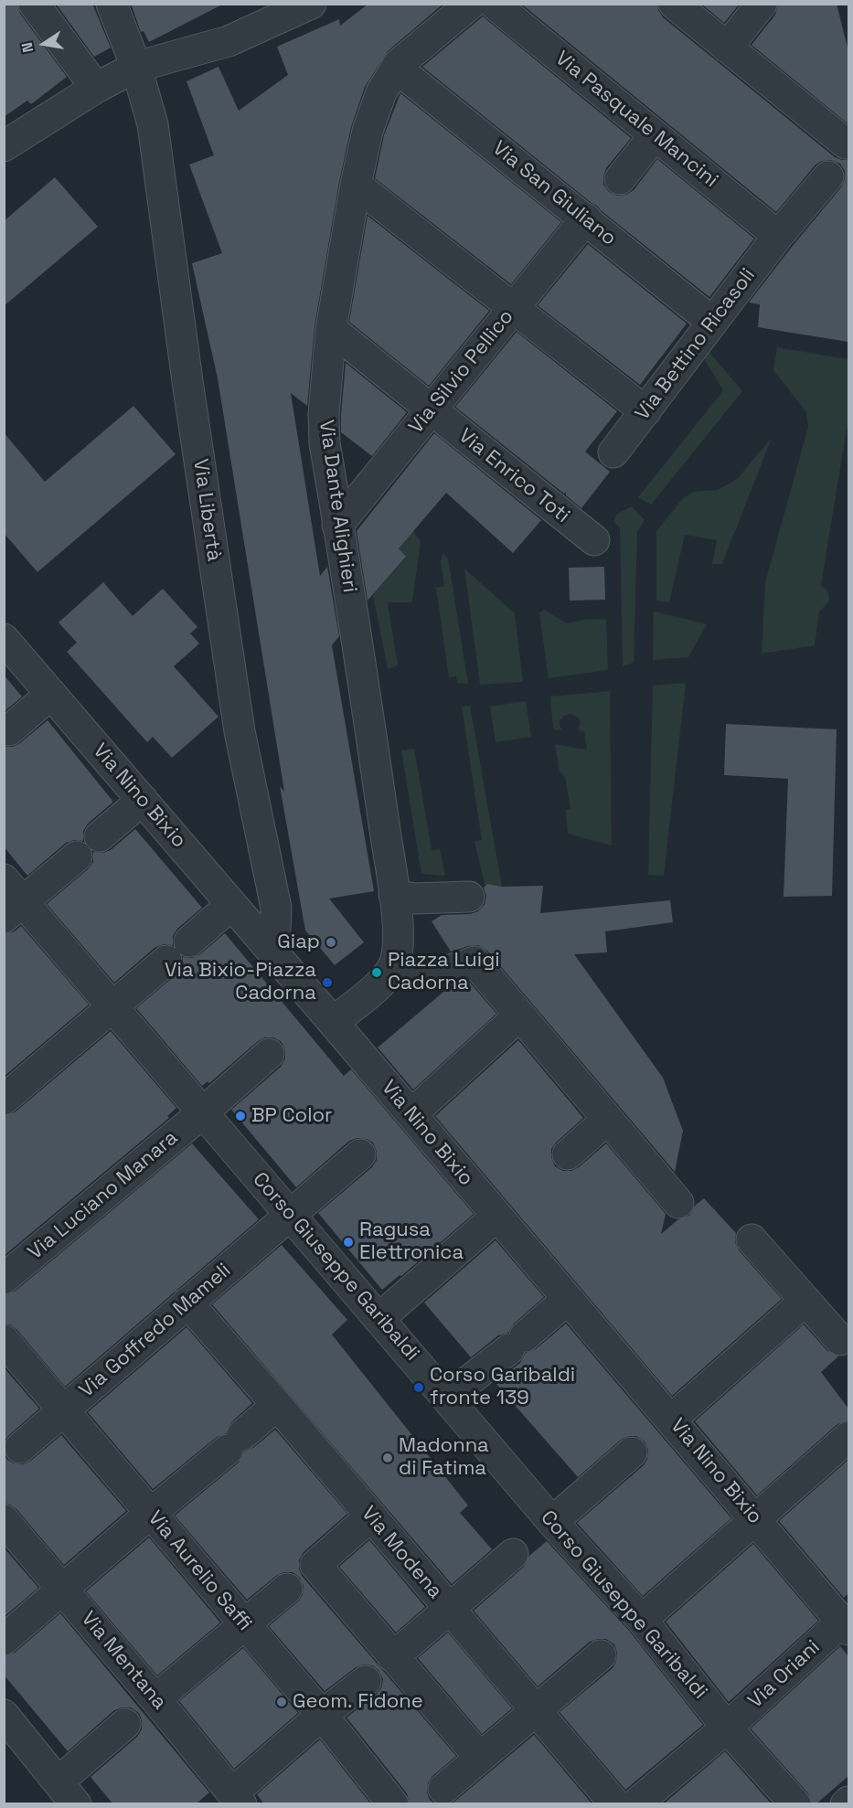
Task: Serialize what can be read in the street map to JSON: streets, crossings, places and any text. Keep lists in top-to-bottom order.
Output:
{
  "streets": {
    "street": [
      "Via Pasquale Mancini",
      "Via San Giuliano",
      "Via Bettino Ricasoli",
      "Via Silvio Pellico",
      "Via Enrico Toti",
      "Via Dante Alighieri",
      "Via Libertà",
      "Via Nino Bixio",
      "Via Luciano Manara",
      "Corso Giuseppe Garibaldi",
      "Via Goffredo Mameli",
      "Via Modena",
      "Via Aurelio Saffi",
      "Via Mentana",
      "Via Oriani"
    ]
  },
  "crossings": [
    ["Via Pasquale Mancini", "Via Bettino Ricasoli"],
    ["Via San Giuliano", "Via Bettino Ricasoli"],
    ["Via San Giuliano", "Via Silvio Pellico"],
    ["Via San Giuliano", "Via Dante Alighieri"],
    ["Via Silvio Pellico", "Via Enrico Toti"],
    ["Via Silvio Pellico", "Via Dante Alighieri"],
    ["Via Enrico Toti", "Via Dante Alighieri"],
    ["Via Libertà", "Via Nino Bixio"],
    ["Via Nino Bixio", "Via Oriani"],
    ["Via Luciano Manara", "Corso Giuseppe Garibaldi"],
    ["Corso Giuseppe Garibaldi", "Via Goffredo Mameli"],
    ["Corso Giuseppe Garibaldi", "Via Oriani"],
    ["Via Goffredo Mameli", "Via Modena"],
    ["Via Goffredo Mameli", "Via Aurelio Saffi"]
  ],
  "places": [
    "Giap",
    "Piazza Luigi Cadorna",
    "Via Bixio-Piazza Cadorna",
    "BP Color",
    "Ragusa Elettronica",
    "Corso Garibaldi fronte 139",
    "Madonna di Fatima",
    "Geom. Fidone"
  ],
  "north": "left"
}
